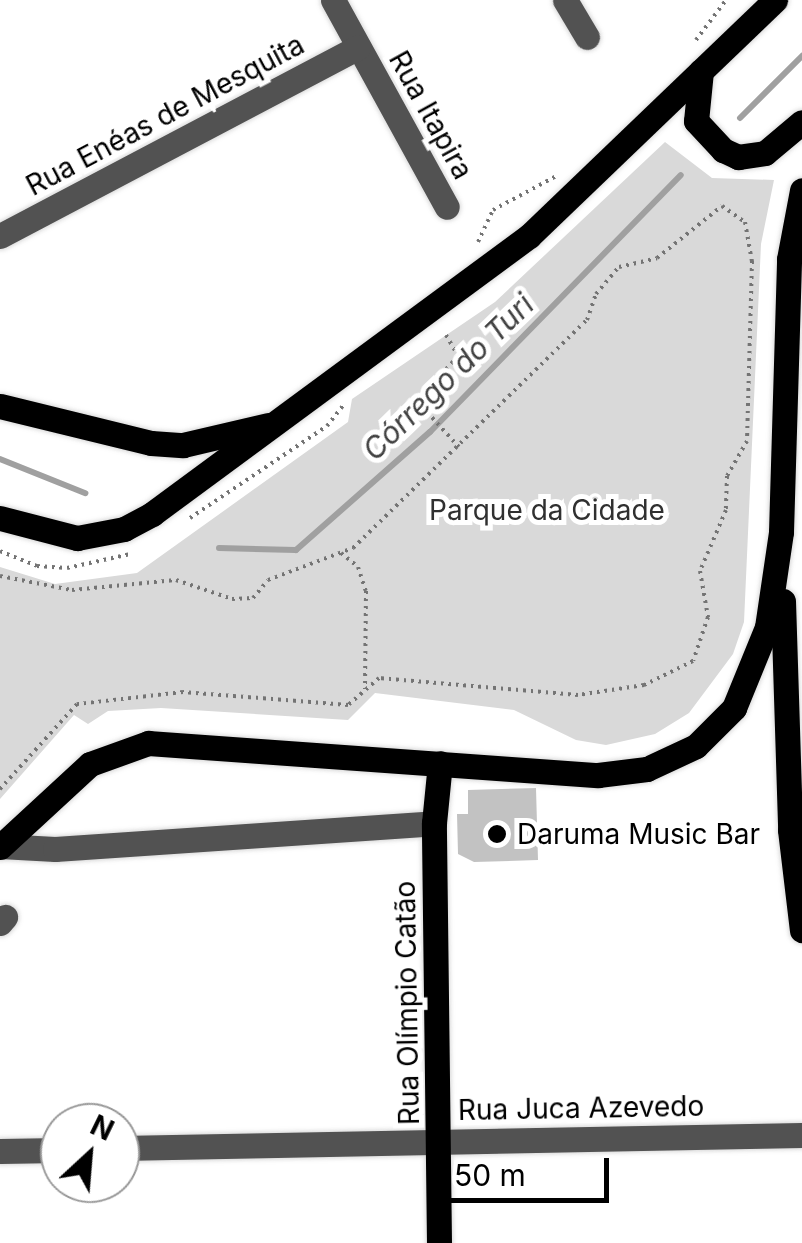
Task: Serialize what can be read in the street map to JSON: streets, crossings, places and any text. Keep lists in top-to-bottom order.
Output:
{
  "streets": {
    "main road": ["Rua Olímpio Catão"],
    "street": ["Rua Enéas de Mesquita", "Rua Itapira", "Rua Juca Azevedo"]
  },
  "crossings": [
    ["Rua Enéas de Mesquita", "Rua Itapira"],
    ["Rua Olímpio Catão", "Rua Juca Azevedo"]
  ],
  "water": ["Córrego do Turi"],
  "parks": ["Parque da Cidade"],
  "places": ["Daruma Music Bar"],
  "scale_bar": "50 m",
  "north": "top right"
}
